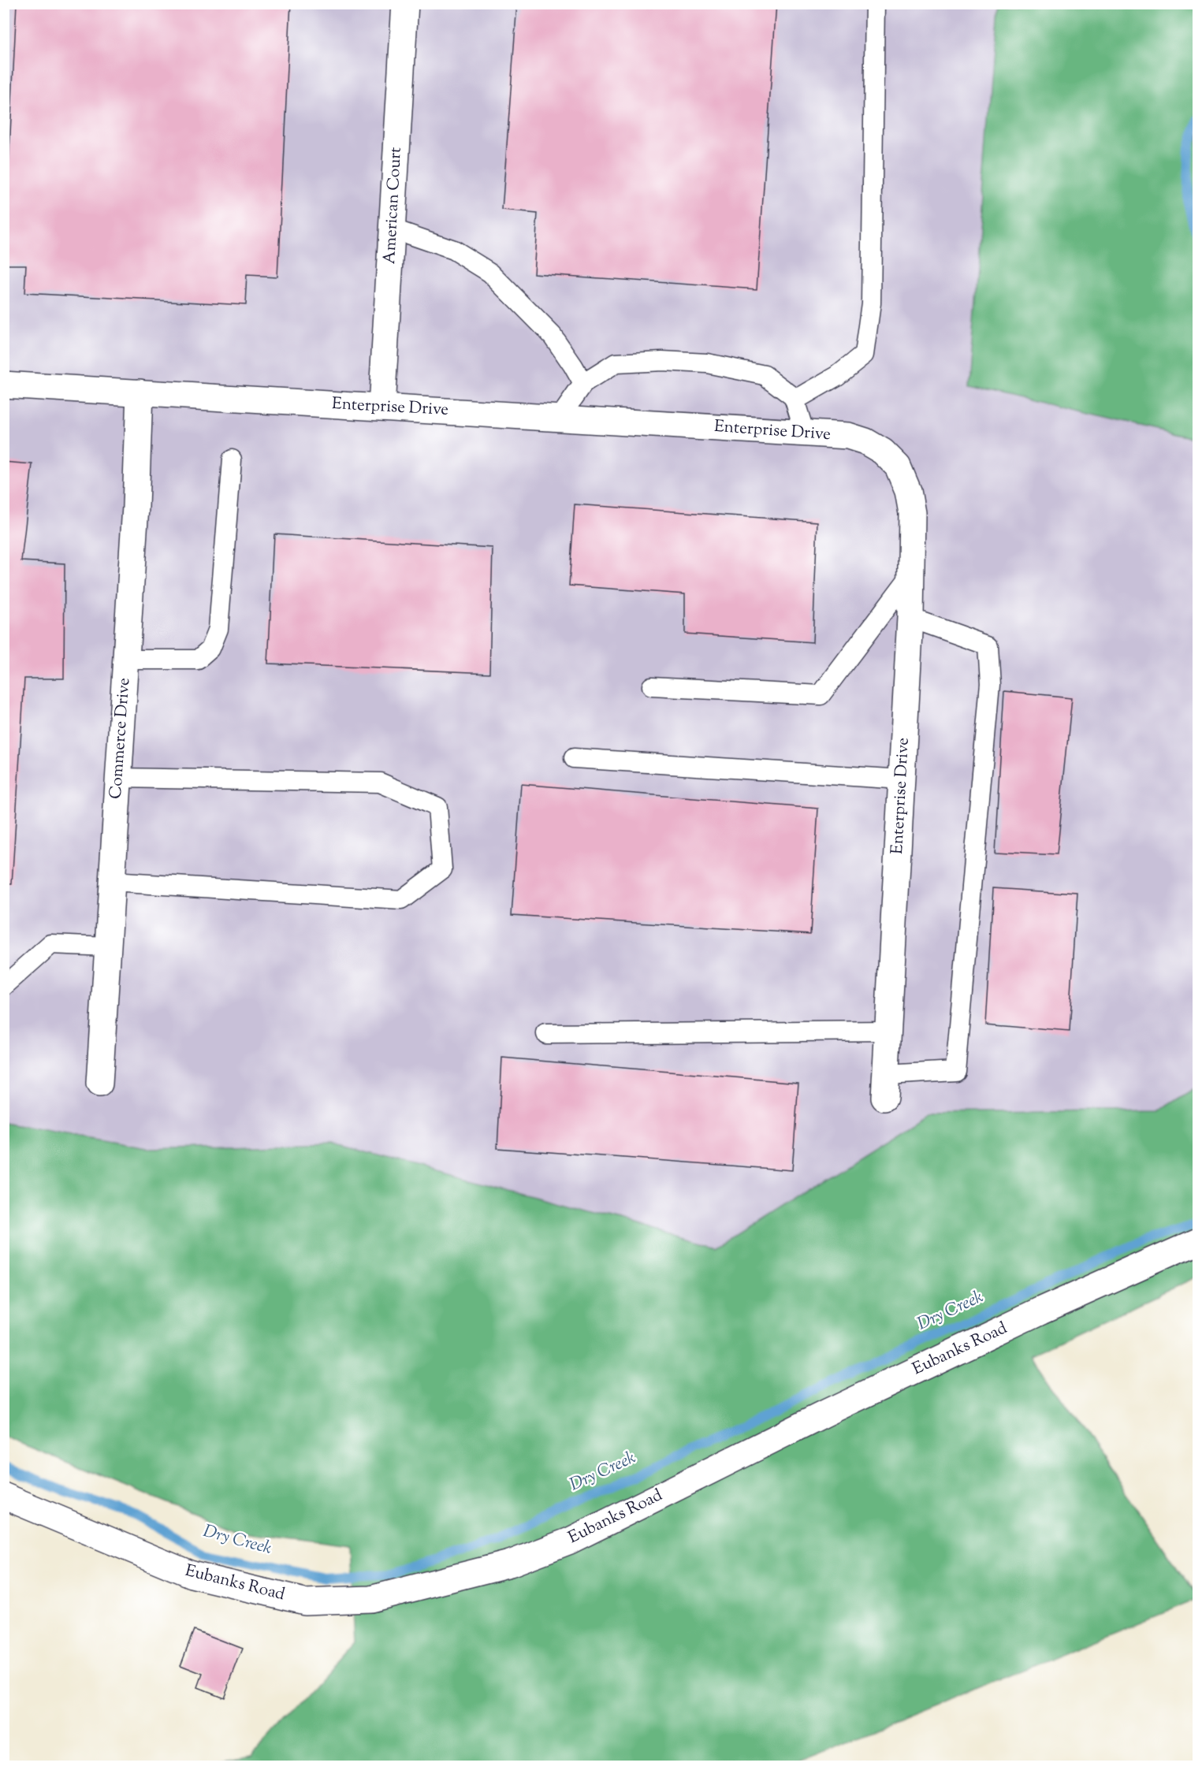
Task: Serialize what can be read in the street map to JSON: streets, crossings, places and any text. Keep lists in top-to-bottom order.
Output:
{
  "streets": {
    "street": [
      "American Court",
      "Enterprise Drive",
      "Commerce Drive",
      "Eubanks Road"
    ]
  },
  "crossings": [
    ["American Court", "Enterprise Drive"],
    ["Enterprise Drive", "Commerce Drive"]
  ],
  "water": ["Dry Creek"]
}
